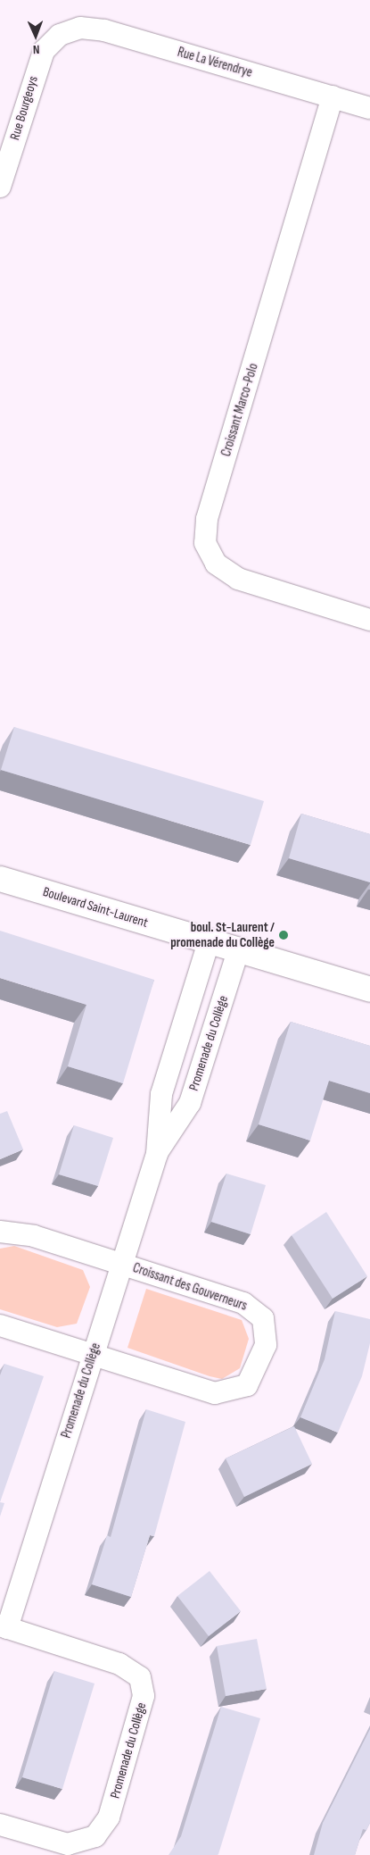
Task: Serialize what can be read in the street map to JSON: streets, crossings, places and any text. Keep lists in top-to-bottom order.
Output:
{
  "streets": {
    "street": [
      "Rue La Vérendrye",
      "Rue Bourgeoys",
      "Croissant Marco-Polo",
      "Boulevard Saint-Laurent",
      "Promenade du Collège",
      "Croissant des Gouverneurs"
    ]
  },
  "crossings": [
    ["Rue La Vérendrye", "Rue Bourgeoys"],
    ["Rue La Vérendrye", "Croissant Marco-Polo"],
    ["Boulevard Saint-Laurent", "Promenade du Collège"],
    ["Promenade du Collège", "Croissant des Gouverneurs"]
  ],
  "places": ["boul. St-Laurent / promenade du Collège"],
  "north": "bottom"
}
